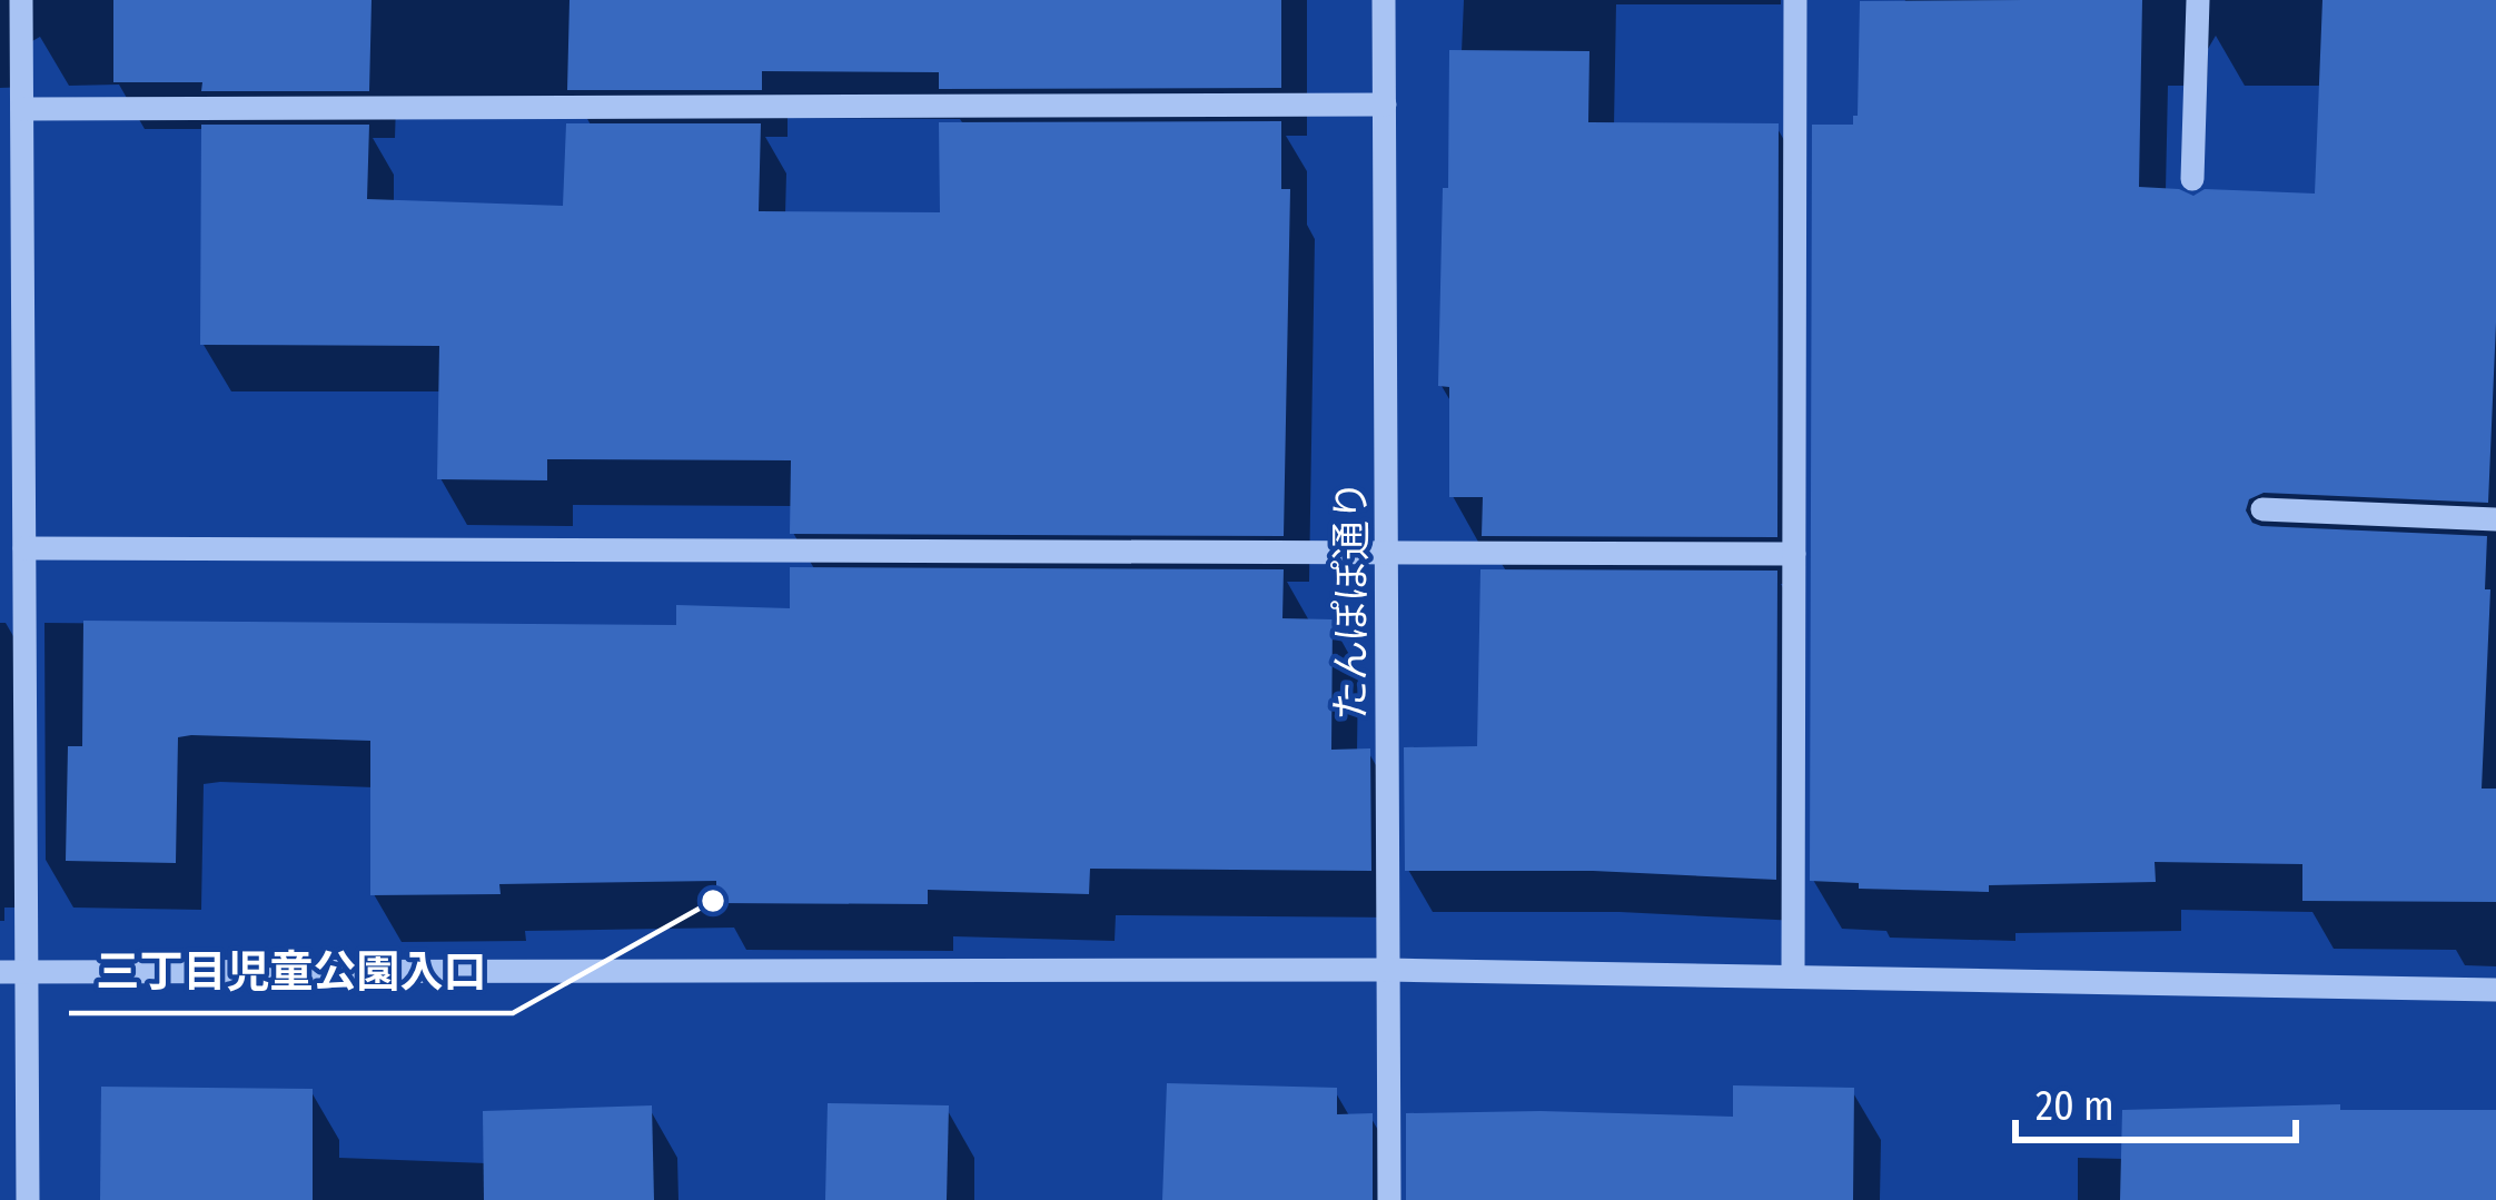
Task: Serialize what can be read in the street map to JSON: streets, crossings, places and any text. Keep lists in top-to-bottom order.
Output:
{
  "streets": {
    "street": ["たんぽぽ通り"]
  },
  "places": ["三丁目児童公園入口"],
  "scale_bar": "20 m"
}
